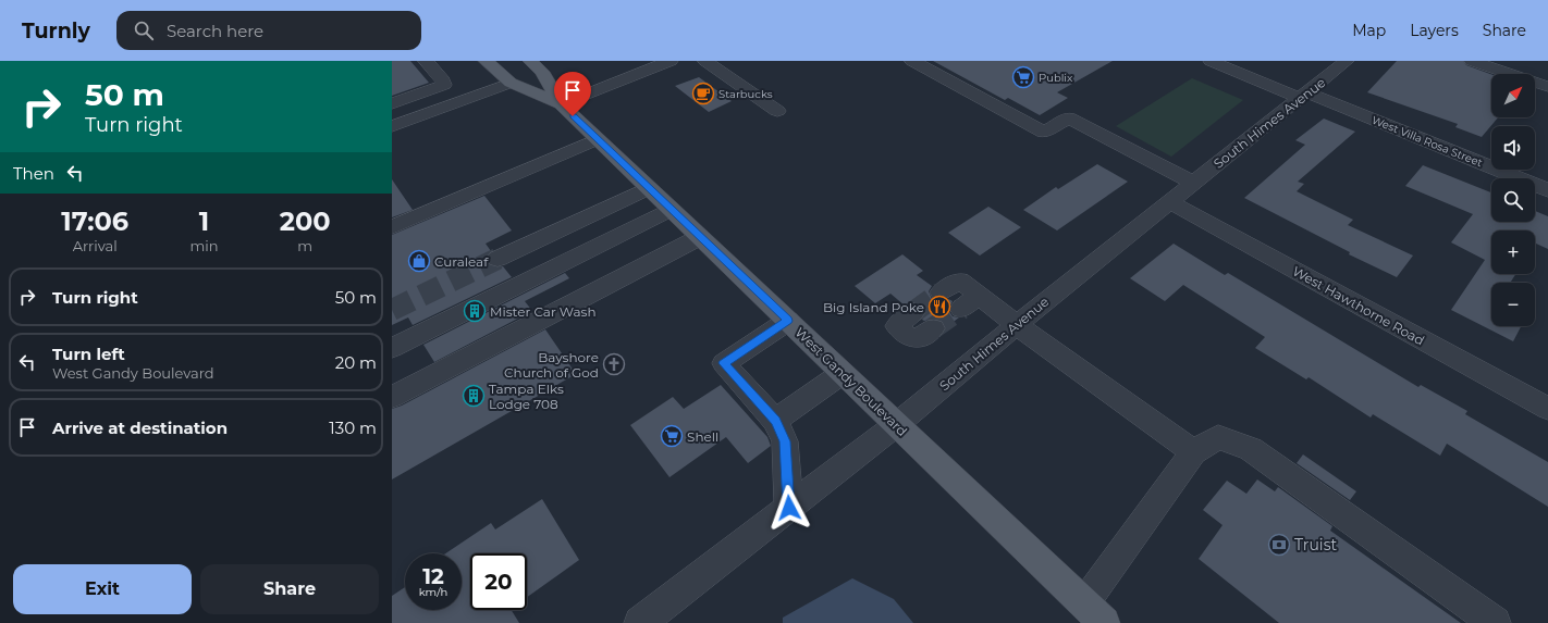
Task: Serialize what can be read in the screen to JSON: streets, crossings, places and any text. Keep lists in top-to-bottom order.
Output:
{
  "streets": {
    "main road": ["West Gandy Boulevard"],
    "street": ["South Himes Avenue", "West Villa Rosa Street", "West Hawthorne Road"]
  },
  "crossings": [
    ["South Himes Avenue", "West Villa Rosa Street"],
    ["South Himes Avenue", "West Hawthorne Road"],
    ["South Himes Avenue", "West Gandy Boulevard"]
  ],
  "places": {
    "supermarket": ["Publix", "Shell"],
    "cafe": ["Starbucks"],
    "shop": ["Curaleaf"],
    "restaurant": ["Big Island Poke"],
    "building": ["Mister Car Wash", "Tampa Elks Lodge 708"],
    "church": ["Bayshore Church of God"],
    "bank": ["Truist"]
  },
  "north": "top right",
  "page": {
    "header": "Turnly",
    "search": "Search here",
    "nav": ["Map", "Layers", "Share"],
    "turn": ["50 m", "Turn right"],
    "map_buttons": ["+", "−"],
    "then": "Then",
    "eta": [
      "17:06",
      "Arrival",
      "1",
      "min",
      "200",
      "m"
    ],
    "list": [
      {
        "name": "Turn right",
        "value": "50 m"
      },
      {
        "name": "Turn left",
        "note": "West Gandy Boulevard",
        "value": "20 m"
      },
      {
        "name": "Arrive at destination",
        "value": "130 m"
      }
    ],
    "speed": "12 km/h",
    "limit": "20",
    "buttons": ["Exit", "Share"]
  }
}
